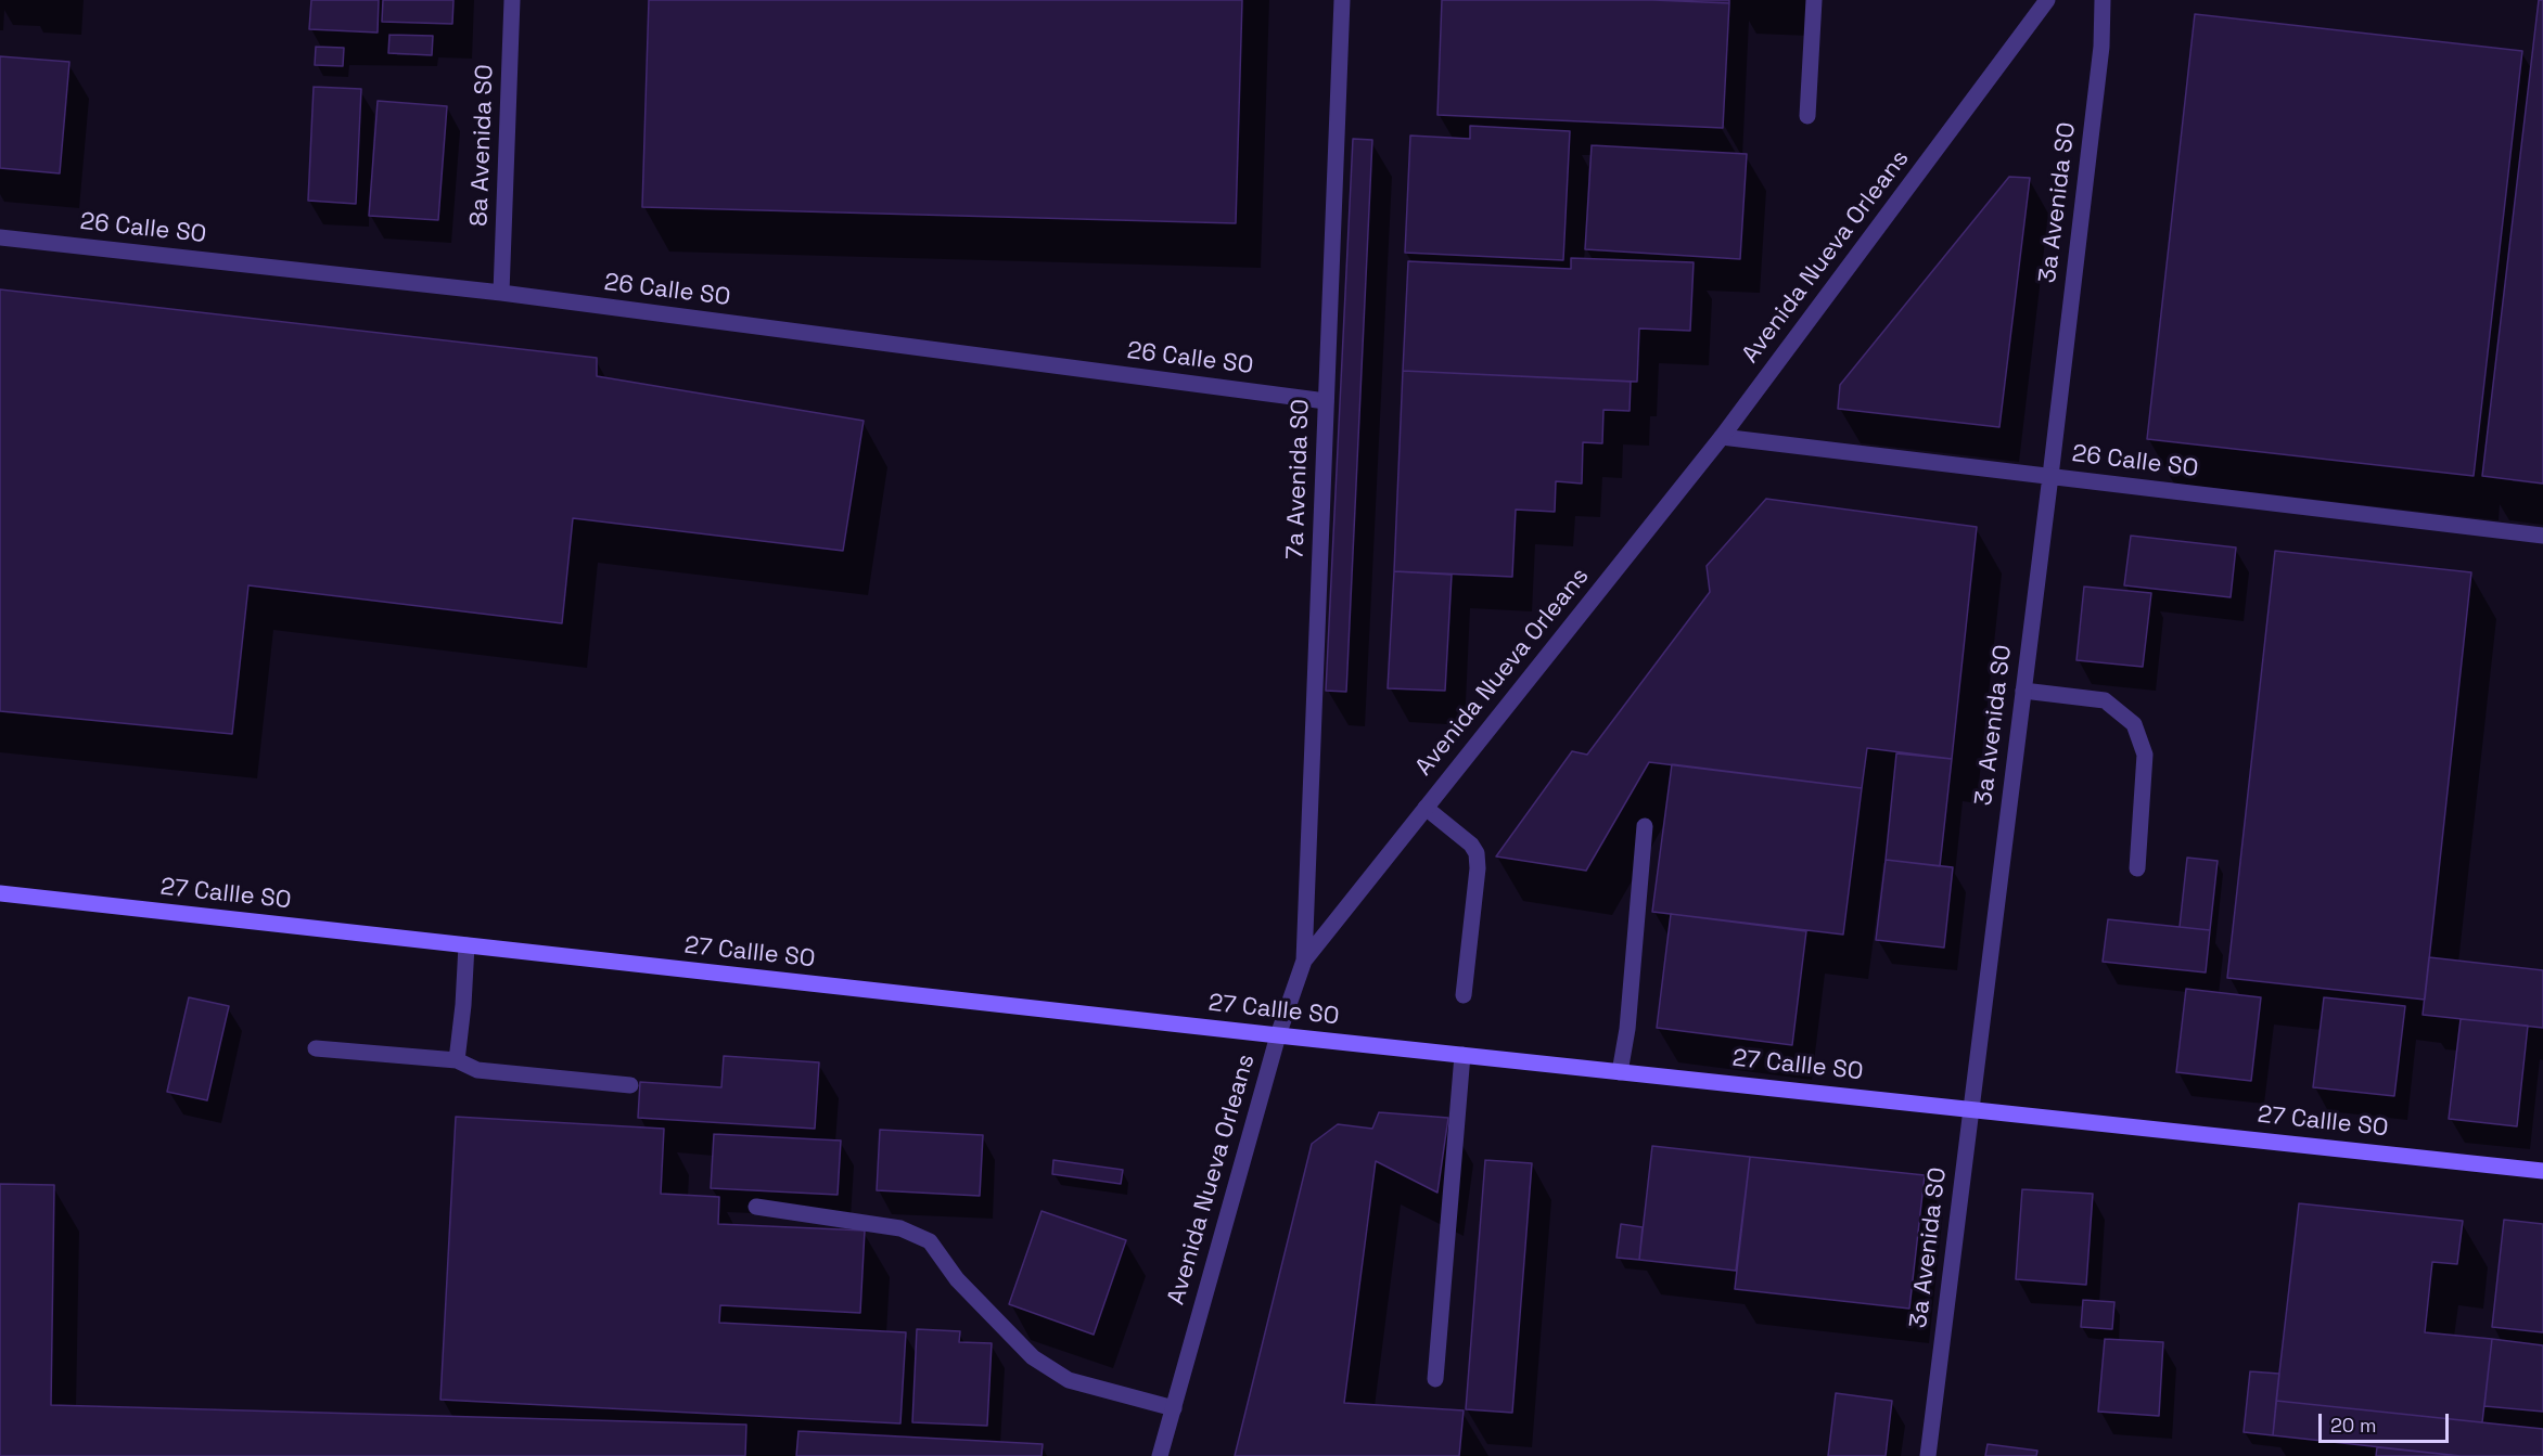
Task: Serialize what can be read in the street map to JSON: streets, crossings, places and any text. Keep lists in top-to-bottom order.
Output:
{
  "streets": {
    "main road": ["27 Callle SO"],
    "street": [
      "8a Avenida SO",
      "3a Avenida SO",
      "26 Calle SO",
      "Avenida Nueva Orleans",
      "7a Avenida SO"
    ]
  },
  "crossings": [
    ["8a Avenida SO", "26 Calle SO"],
    ["3a Avenida SO", "26 Calle SO"],
    ["3a Avenida SO", "27 Callle SO"],
    ["26 Calle SO", "Avenida Nueva Orleans"],
    ["26 Calle SO", "7a Avenida SO"],
    ["Avenida Nueva Orleans", "7a Avenida SO"],
    ["Avenida Nueva Orleans", "27 Callle SO"]
  ],
  "scale_bar": "20 m"
}
